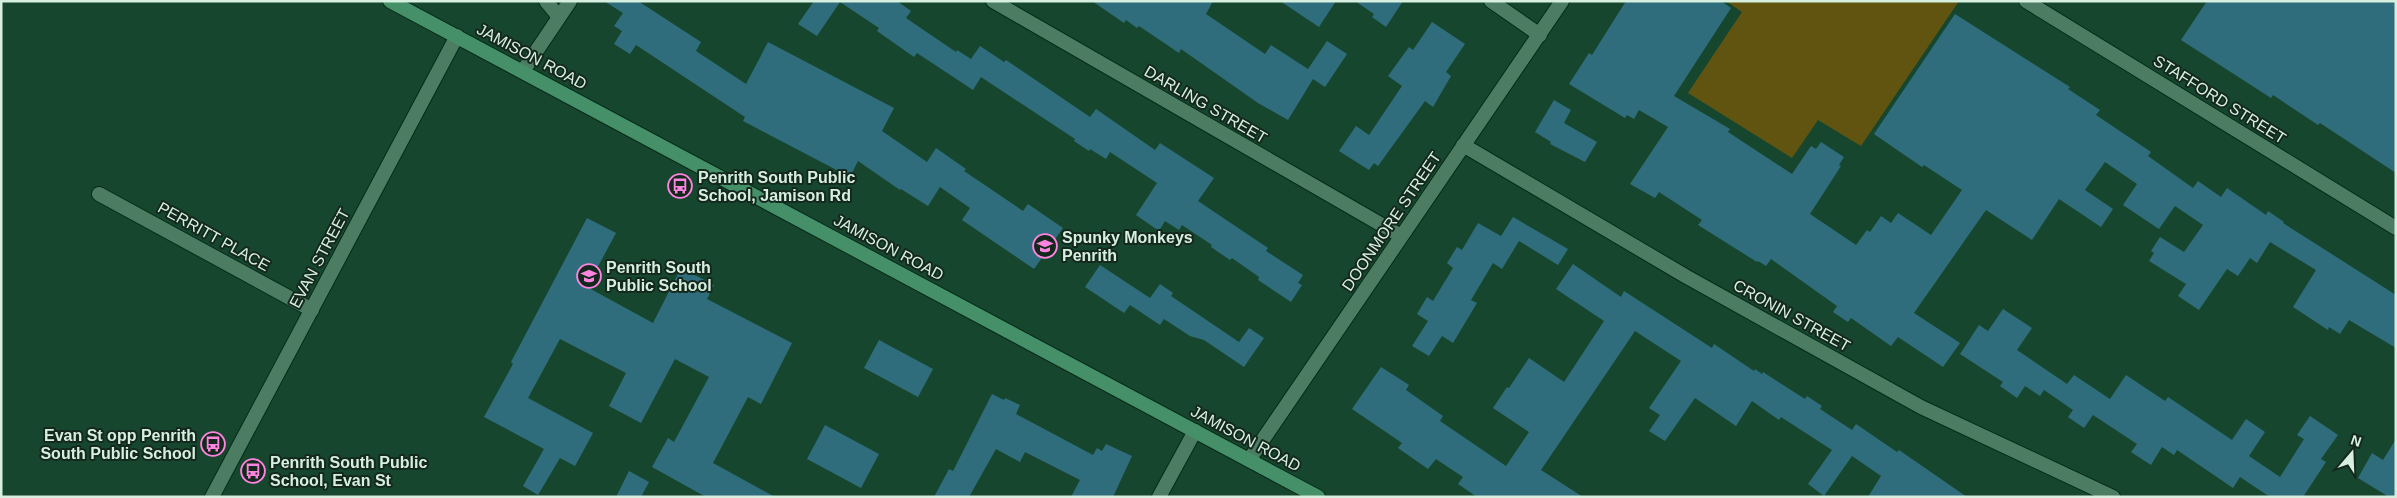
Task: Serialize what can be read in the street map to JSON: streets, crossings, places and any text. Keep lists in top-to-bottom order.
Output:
{
  "streets": {
    "main road": ["JAMISON ROAD"],
    "street": [
      "STAFFORD STREET",
      "DARLING STREET",
      "DOONMORE STREET",
      "PERRITT PLACE",
      "EVAN STREET",
      "CRONIN STREET"
    ]
  },
  "crossings": [
    ["JAMISON ROAD", "DOONMORE STREET"],
    ["JAMISON ROAD", "EVAN STREET"],
    ["DARLING STREET", "DOONMORE STREET"],
    ["DOONMORE STREET", "CRONIN STREET"],
    ["PERRITT PLACE", "EVAN STREET"]
  ],
  "places": {
    "bus stop": ["Penrith South Public School, Jamison Rd", "Evan St opp Penrith South Public School", "Penrith South Public School, Evan St"],
    "school or university": ["Spunky Monkeys Penrith", "Penrith South Public School"]
  },
  "north": "top"
}
